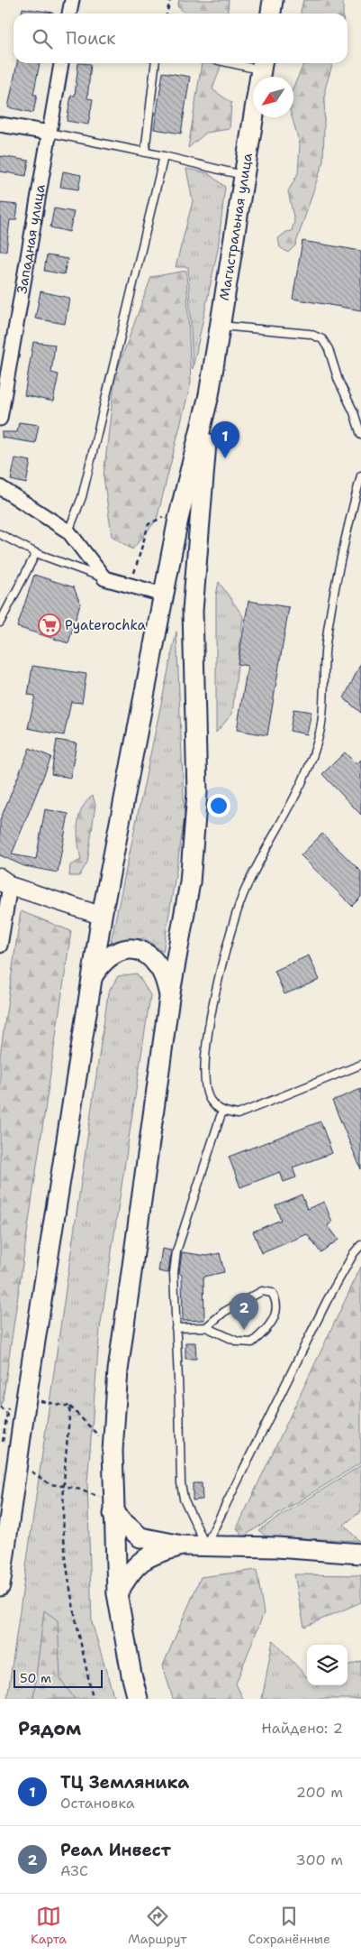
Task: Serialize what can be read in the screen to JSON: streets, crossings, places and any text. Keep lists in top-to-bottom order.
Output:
{
  "streets": {
    "main road": ["Магистральная улица"],
    "street": ["Западная улица"]
  },
  "places": {
    "supermarket": ["Pyaterochka"]
  },
  "scale_bar": "50 m",
  "north": "bottom left",
  "page": {
    "search": "Поиск",
    "pins": ["1", "2"],
    "scale": "50 m",
    "heading": ["Рядом", "Найдено: 2"],
    "list": [
      {
        "mark": "1",
        "name": "ТЦ Земляника",
        "note": "Остановка",
        "value": "200 m"
      },
      {
        "mark": "2",
        "name": "Реал Инвест",
        "note": "АЗС",
        "value": "300 m"
      }
    ],
    "nav": ["Карта", "Маршрут", "Сохранённые"]
  }
}
